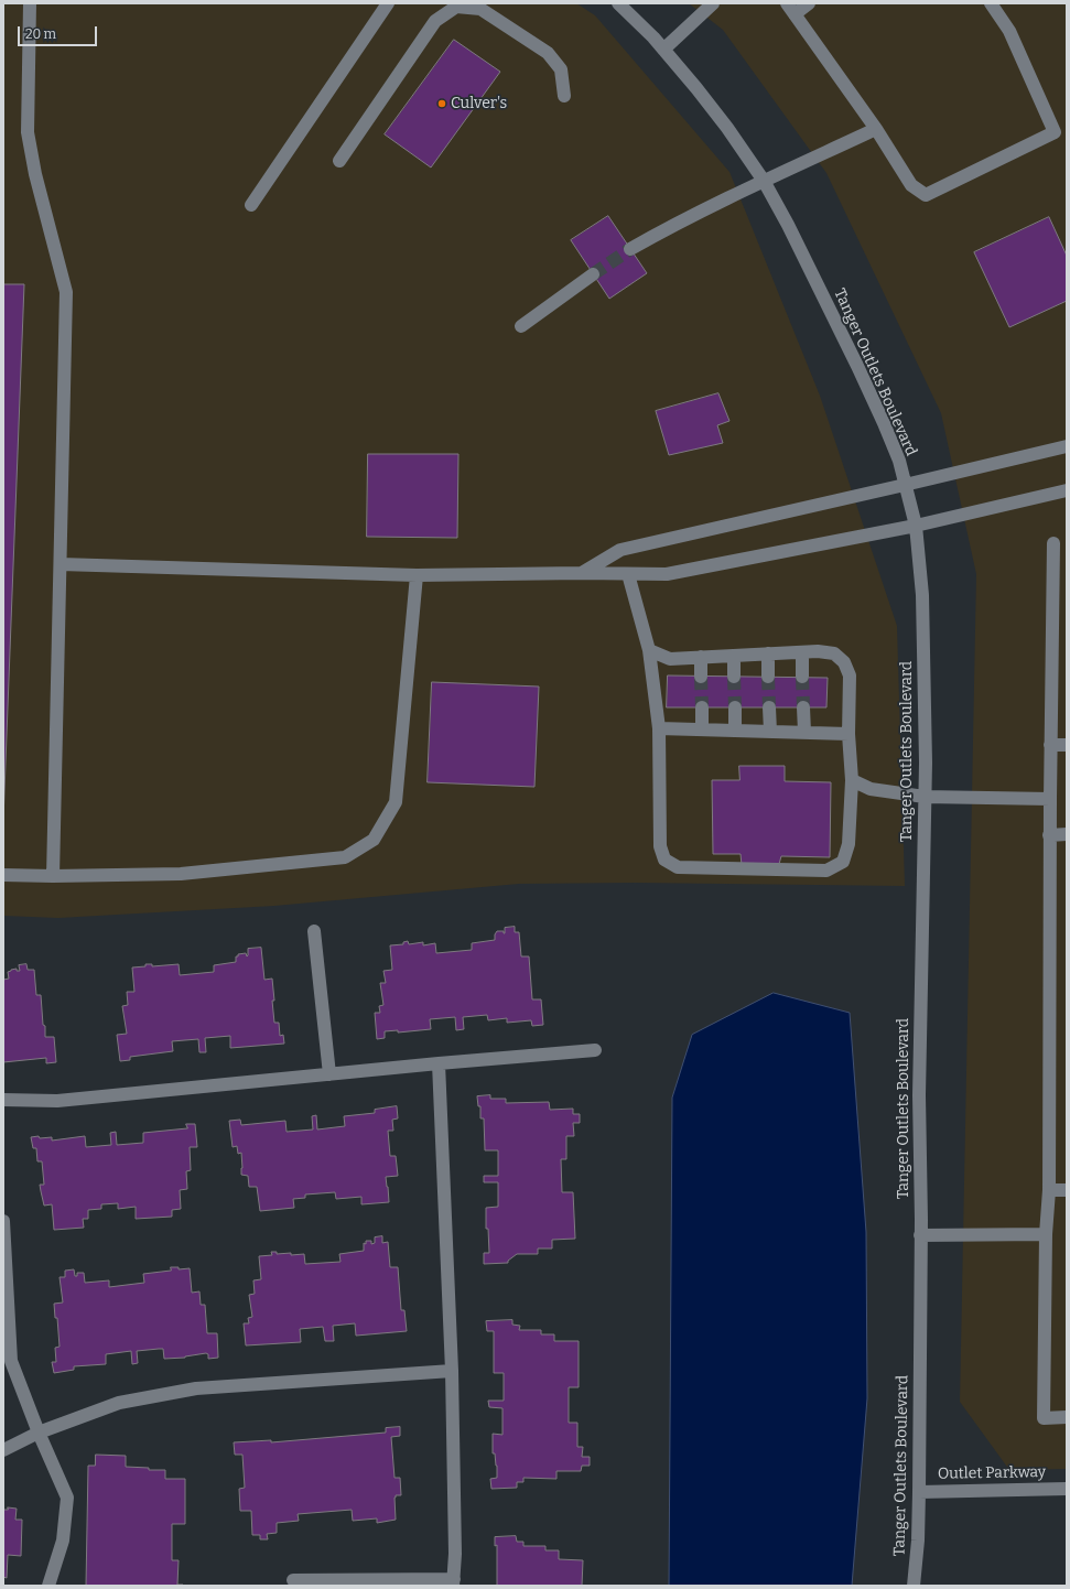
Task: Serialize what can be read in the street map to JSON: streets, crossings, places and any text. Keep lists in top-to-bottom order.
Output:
{
  "streets": {
    "street": ["Tanger Outlets Boulevard", "Outlet Parkway"]
  },
  "crossings": [
    ["Tanger Outlets Boulevard", "Outlet Parkway"]
  ],
  "places": ["Culver's"],
  "scale_bar": "20 m"
}
